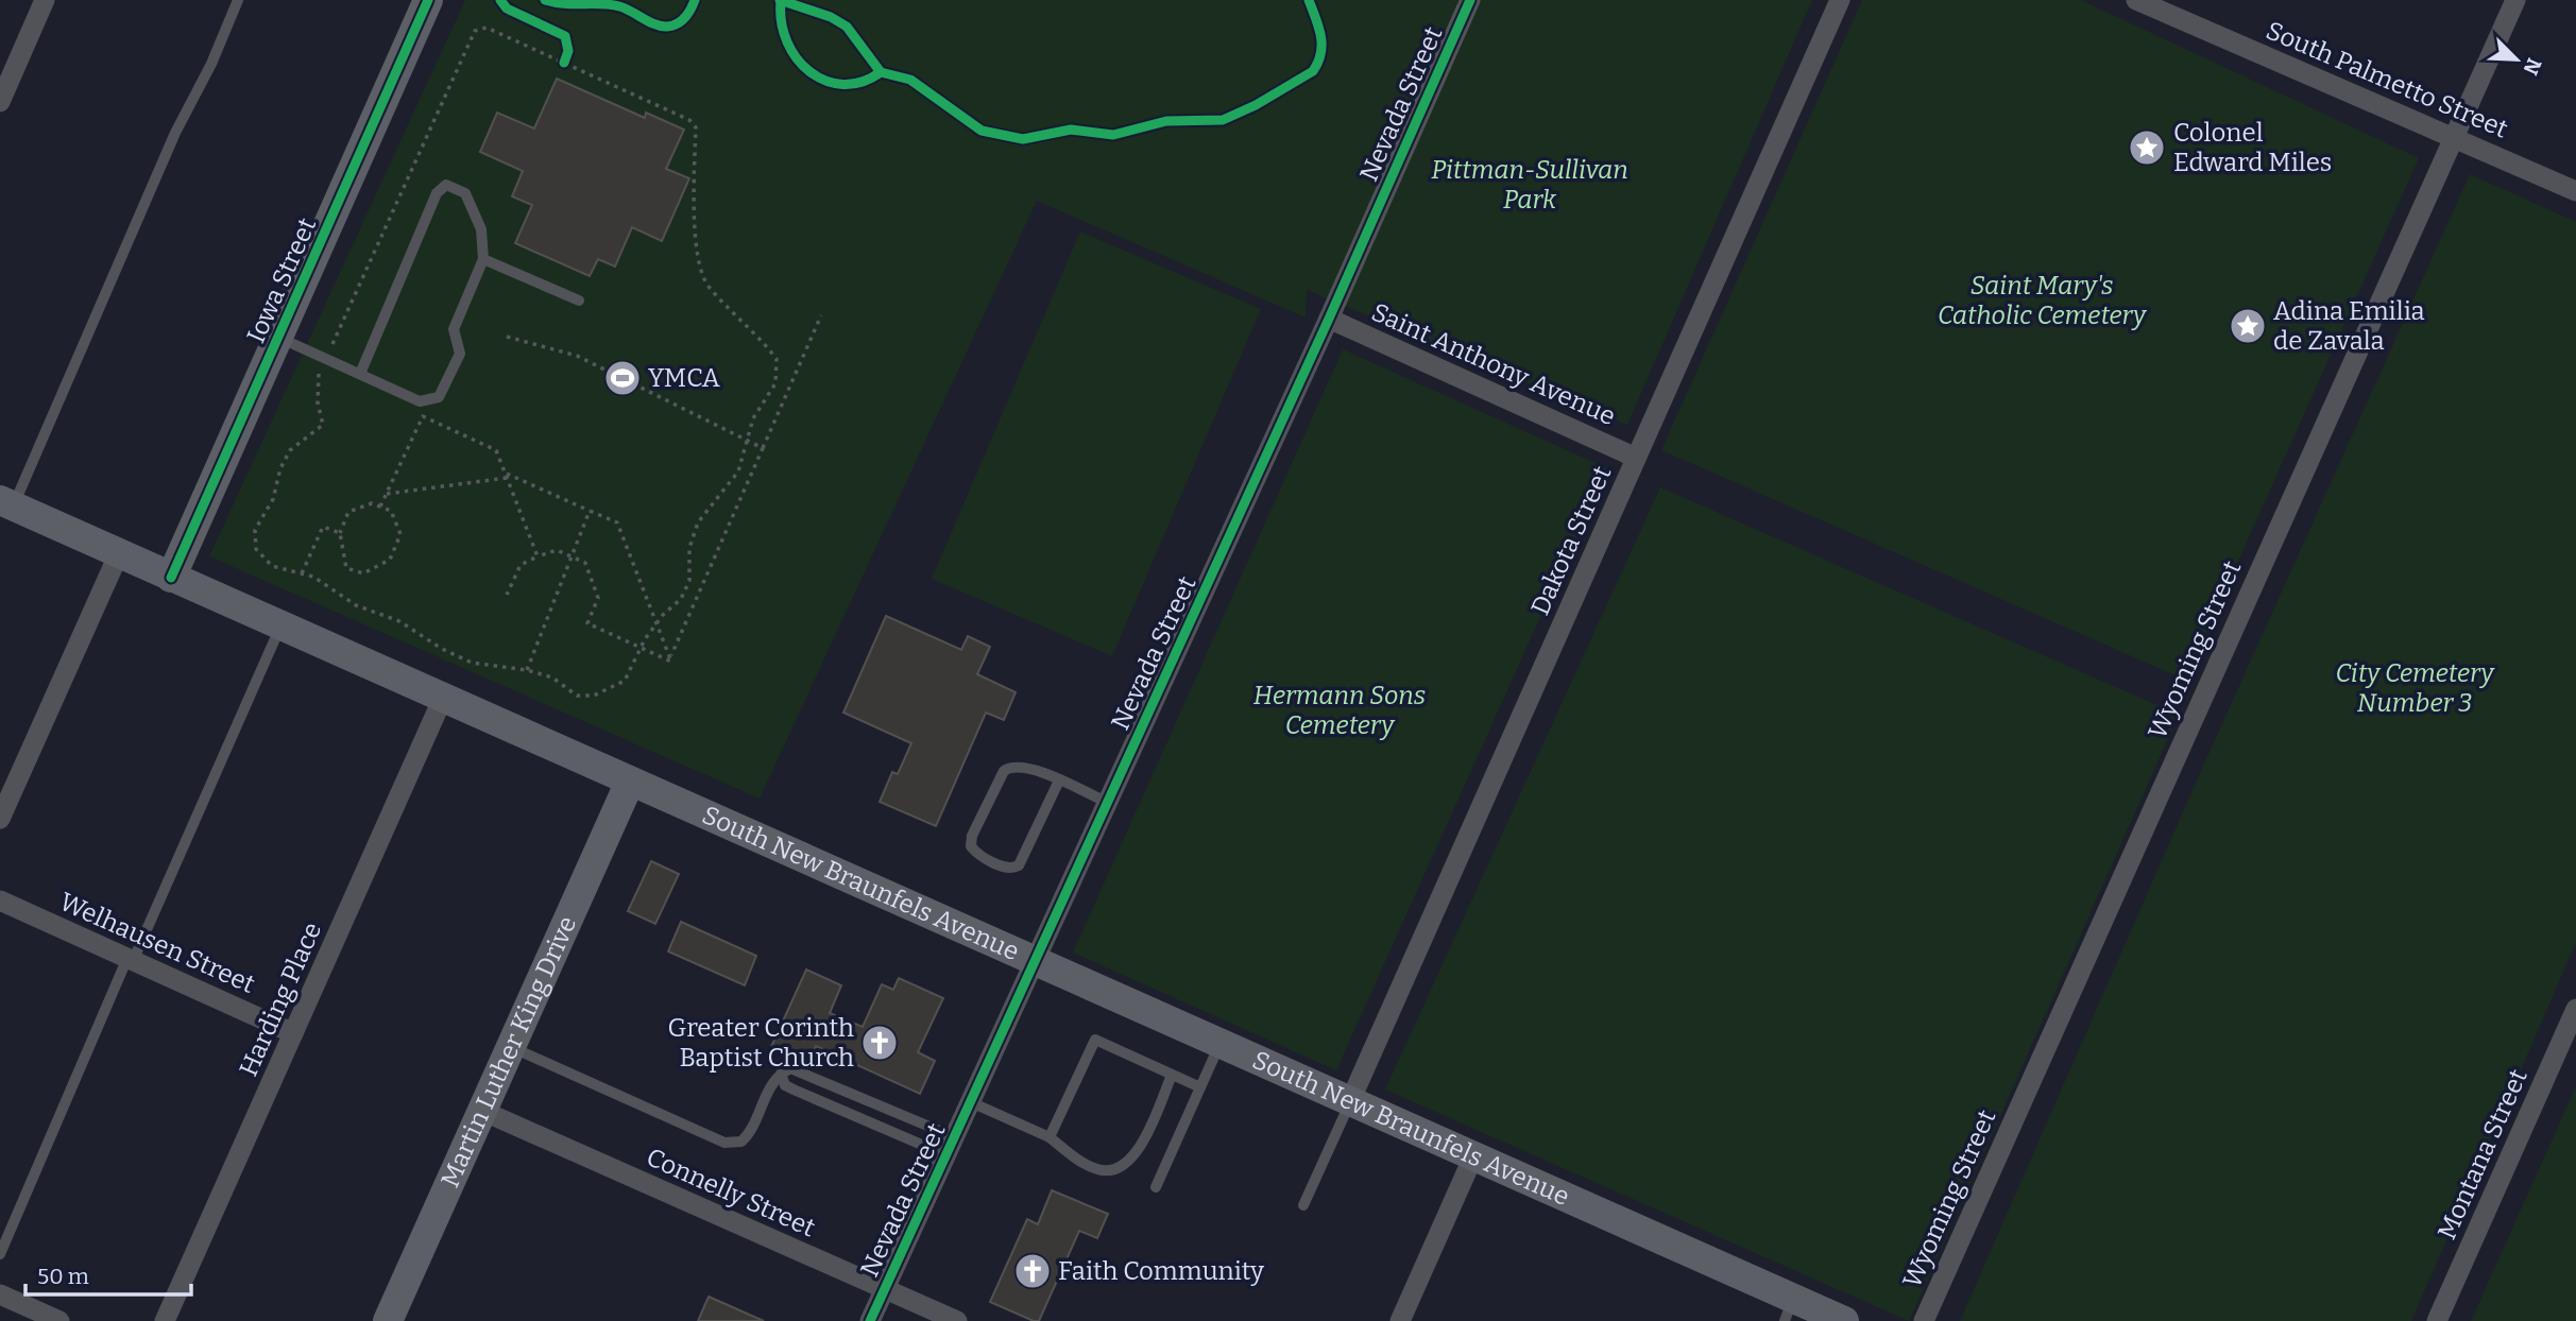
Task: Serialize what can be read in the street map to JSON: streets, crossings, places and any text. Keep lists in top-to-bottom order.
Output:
{
  "streets": {
    "main road": ["Iowa Street", "South New Braunfels Avenue", "Martin Luther King Drive"],
    "street": [
      "South Palmetto Street",
      "Nevada Street",
      "Saint Anthony Avenue",
      "Dakota Street",
      "Wyoming Street",
      "Welhausen Street",
      "Harding Place",
      "Montana Street",
      "Connelly Street"
    ]
  },
  "crossings": [
    ["South Palmetto Street", "Wyoming Street"],
    ["Nevada Street", "Saint Anthony Avenue"],
    ["Nevada Street", "South New Braunfels Avenue"],
    ["Nevada Street", "Connelly Street"],
    ["Iowa Street", "South New Braunfels Avenue"],
    ["Saint Anthony Avenue", "Dakota Street"],
    ["Dakota Street", "South New Braunfels Avenue"],
    ["South New Braunfels Avenue", "Harding Place"],
    ["South New Braunfels Avenue", "Martin Luther King Drive"],
    ["Welhausen Street", "Harding Place"],
    ["Martin Luther King Drive", "Connelly Street"]
  ],
  "parks": [
    "Pittman-Sullivan Park",
    "Saint Mary's Catholic Cemetery",
    "City Cemetery Number 3",
    "Hermann Sons Cemetery"
  ],
  "places": {
    "place": ["Colonel Edward Miles", "Adina Emilia de Zavala"],
    "sports": ["YMCA"],
    "church": ["Greater Corinth Baptist Church", "Faith Community"]
  },
  "scale_bar": "50 m",
  "north": "bottom right"
}
